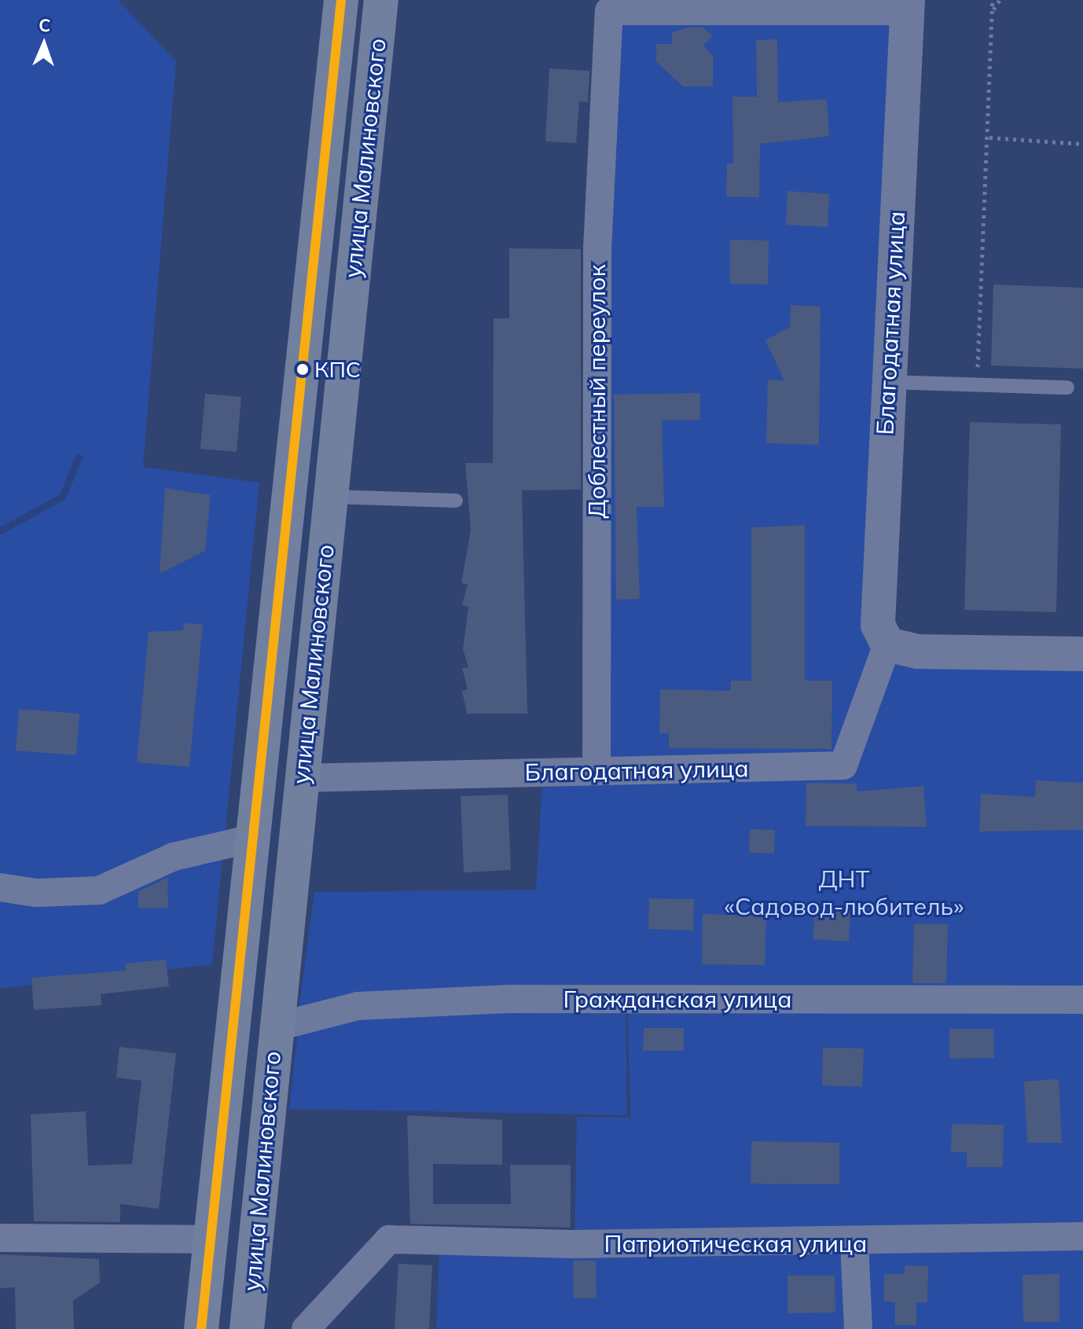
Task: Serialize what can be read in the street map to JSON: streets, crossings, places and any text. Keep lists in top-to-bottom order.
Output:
{
  "streets": {
    "highway": ["улица Малиновского"],
    "street": [
      "Благодатная улица",
      "Доблестный переулок",
      "Гражданская улица",
      "Патриотическая улица"
    ]
  },
  "crossings": [
    ["улица Малиновского", "Благодатная улица"],
    ["улица Малиновского", "Гражданская улица"],
    ["Благодатная улица", "Доблестный переулок"]
  ],
  "parks": ["ДНТ «Садовод-любитель»"],
  "places": ["КПС"],
  "north": "top"
}
